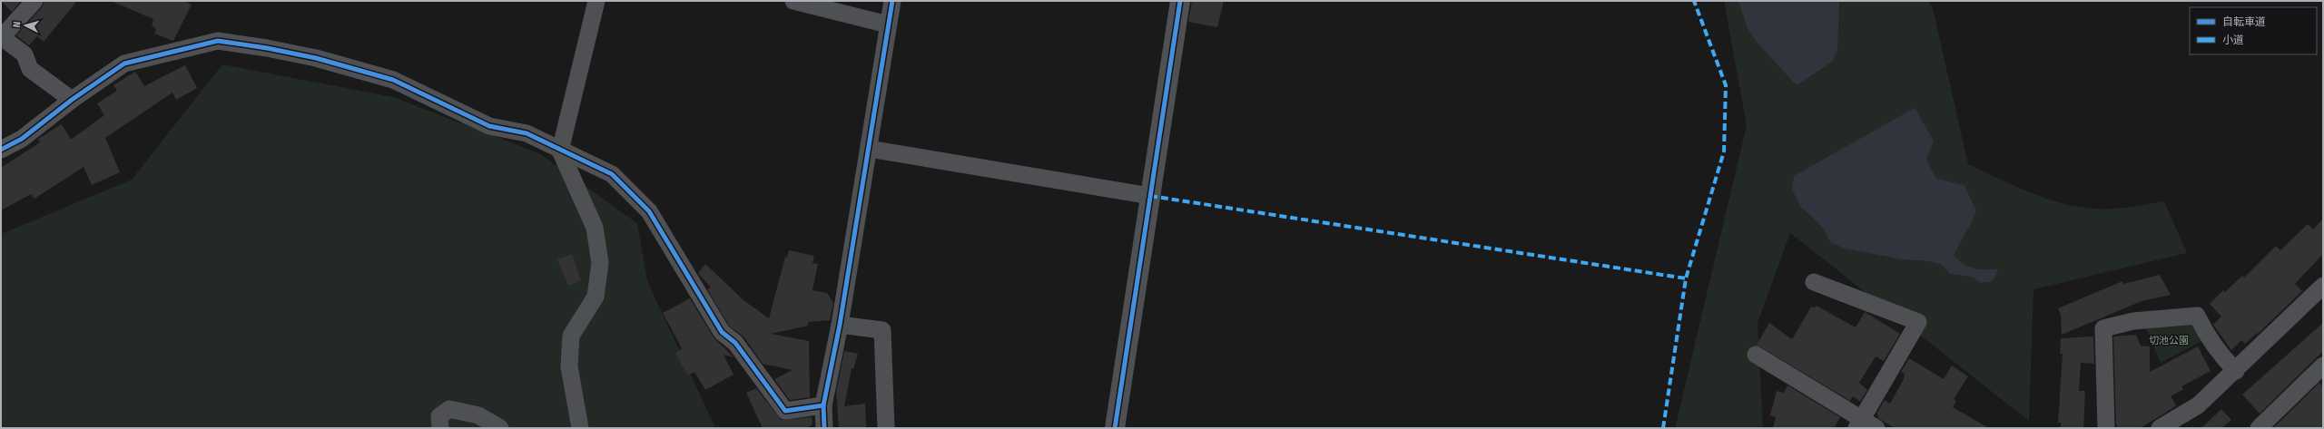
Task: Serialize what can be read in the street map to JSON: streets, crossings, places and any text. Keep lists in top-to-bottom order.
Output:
{
  "parks": ["切池公園"],
  "legend": ["自転車道", "小道"],
  "north": "left"
}
